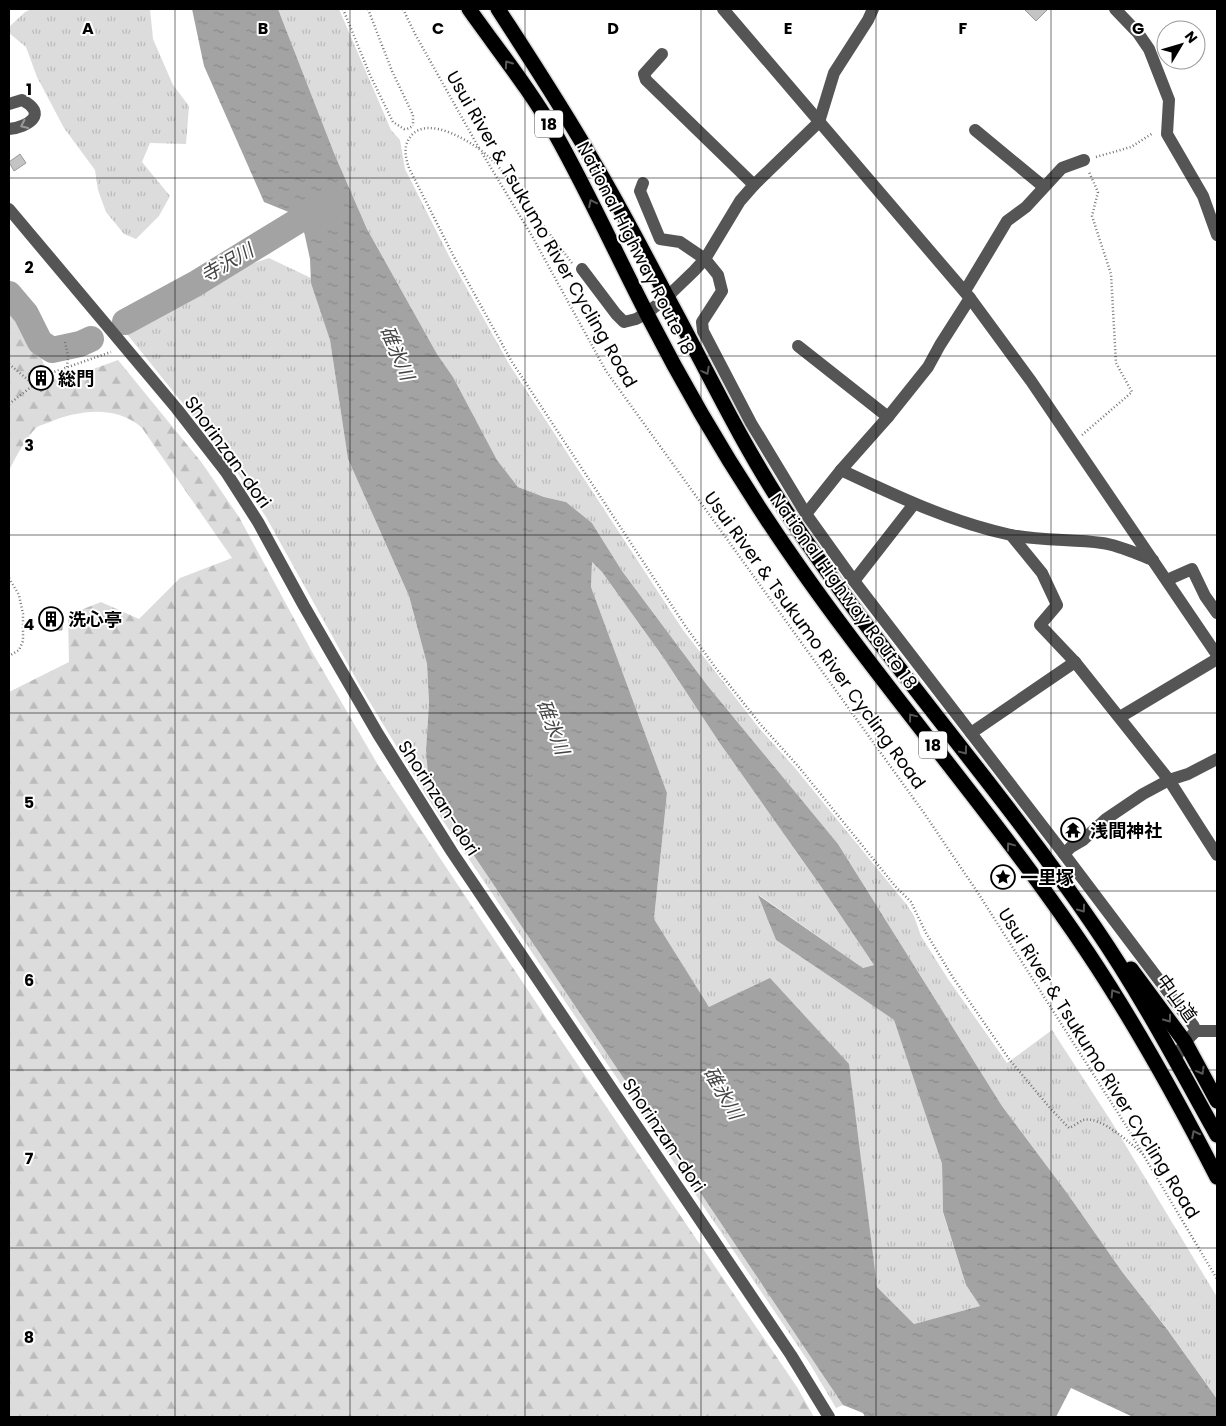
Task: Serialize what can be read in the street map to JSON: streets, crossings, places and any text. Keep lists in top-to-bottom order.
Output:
{
  "streets": {
    "highway": ["18", "National Highway Route 18", "中山道"],
    "street": ["Shorinzan-dori"],
    "path": ["Usui River & Tsukumo River Cycling Road"]
  },
  "crossings": [
    ["National Highway Route 18", "中山道"]
  ],
  "one_way": ["中山道"],
  "water": ["寺沢川", "碓氷川"],
  "places": {
    "building": ["総門", "洗心亭"],
    "temple": ["浅間神社"],
    "place": ["一里塚"]
  },
  "north": "top right",
  "grid": {
    "columns": [
      "A",
      "B",
      "C",
      "D",
      "E",
      "F",
      "G"
    ],
    "rows": [
      "1",
      "2",
      "3",
      "4",
      "5",
      "6",
      "7",
      "8"
    ]
  }
}
